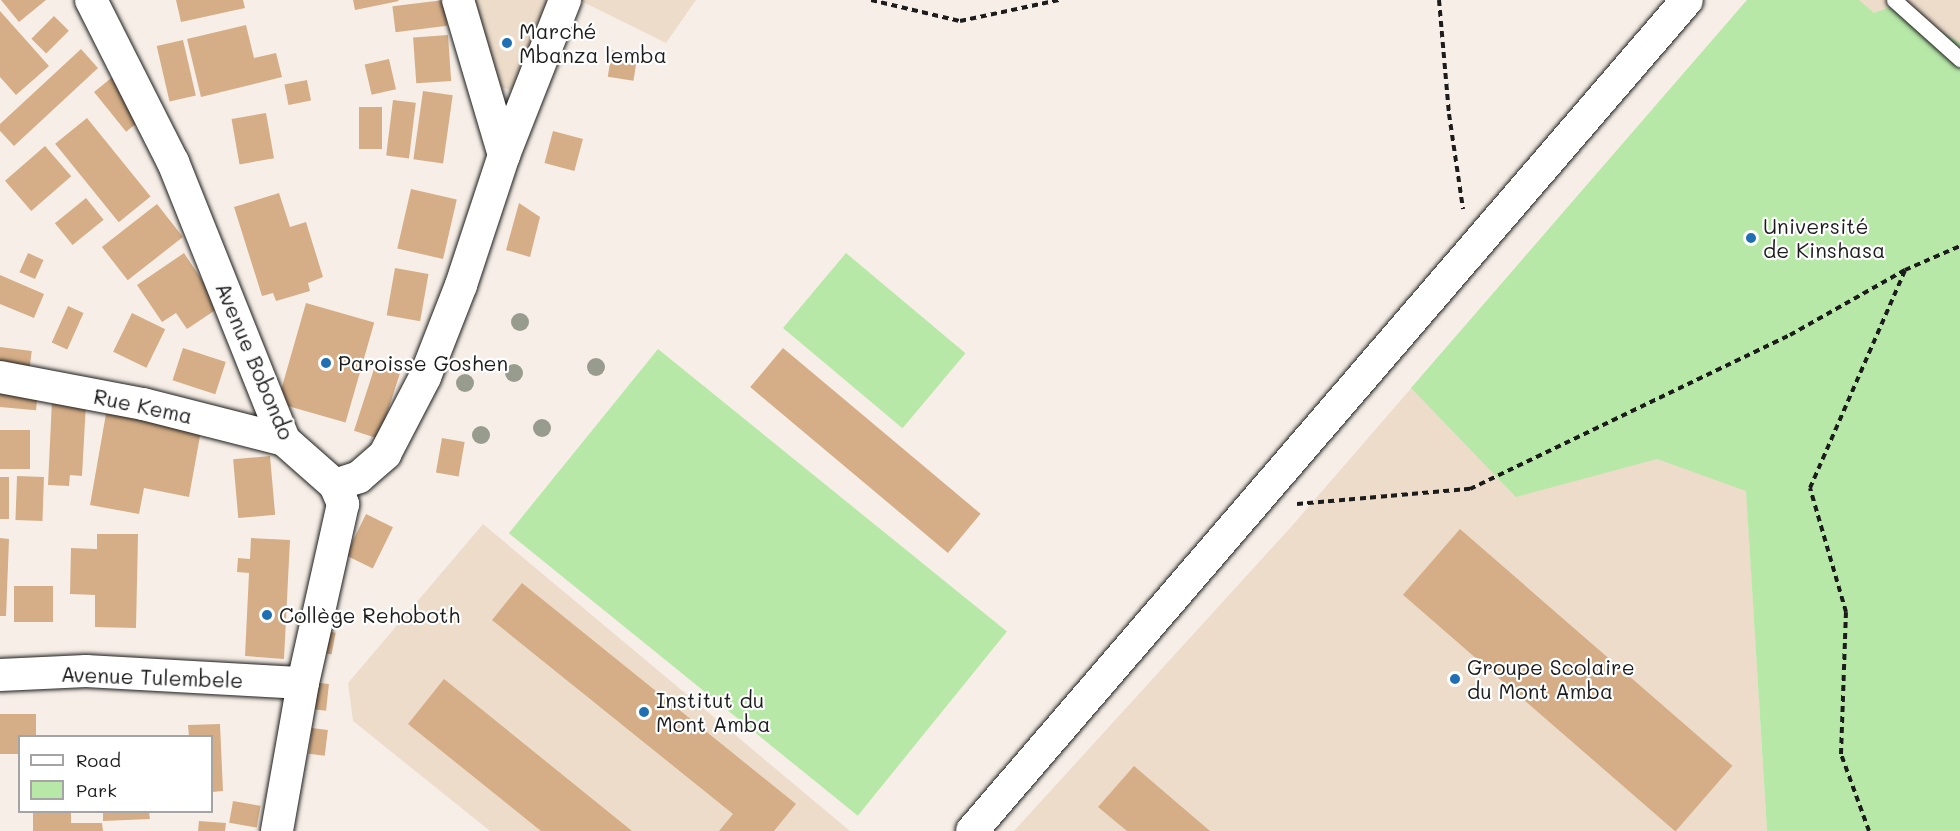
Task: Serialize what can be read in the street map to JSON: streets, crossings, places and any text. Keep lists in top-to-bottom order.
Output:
{
  "streets": {
    "street": ["Avenue Bobondo", "Rue Kema", "Avenue Tulembele"]
  },
  "crossings": [
    ["Avenue Bobondo", "Rue Kema"]
  ],
  "places": [
    "Marché Mbanza lemba",
    "Université de Kinshasa",
    "Paroisse Goshen",
    "Collège Rehoboth",
    "Groupe Scolaire du Mont Amba",
    "Institut du Mont Amba"
  ],
  "legend": ["Road", "Park"]
}
